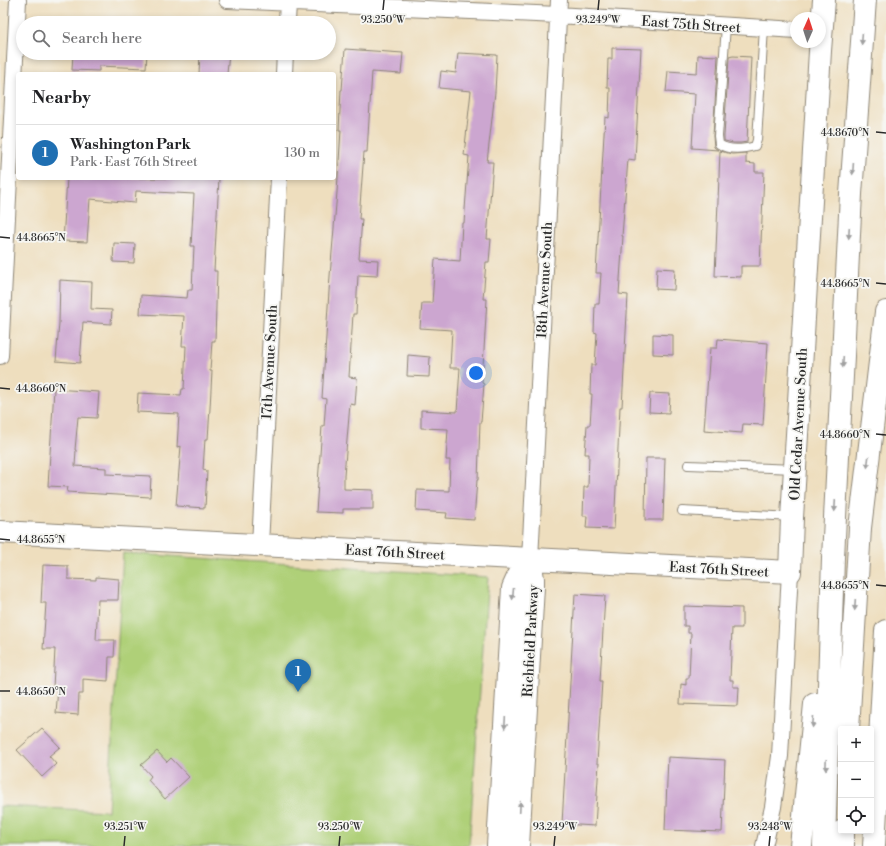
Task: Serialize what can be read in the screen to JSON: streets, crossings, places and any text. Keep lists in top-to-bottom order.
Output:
{
  "streets": {
    "main road": ["Old Cedar Avenue South", "East 76th Street", "Richfield Parkway"],
    "street": ["East 75th Street", "18th Avenue South", "17th Avenue South"]
  },
  "crossings": [
    ["East 75th Street", "18th Avenue South"],
    ["18th Avenue South", "East 76th Street"],
    ["18th Avenue South", "Richfield Parkway"],
    ["17th Avenue South", "East 76th Street"],
    ["Old Cedar Avenue South", "East 76th Street"],
    ["East 76th Street", "Richfield Parkway"]
  ],
  "north": "top",
  "page": {
    "search": "Search here",
    "heading": "Nearby",
    "list": [
      {
        "mark": "1",
        "name": "Washington Park",
        "note": "Park · East 76th Street",
        "value": "130 m"
      }
    ],
    "pins": "1",
    "map_buttons": ["+", "−"]
  },
  "coordinates": [
    "93.250°W",
    "93.249°W",
    "44.8670°N",
    "44.8665°N",
    "44.8660°N",
    "44.8655°N",
    "44.8650°N",
    "93.251°W",
    "93.248°W"
  ]
}
